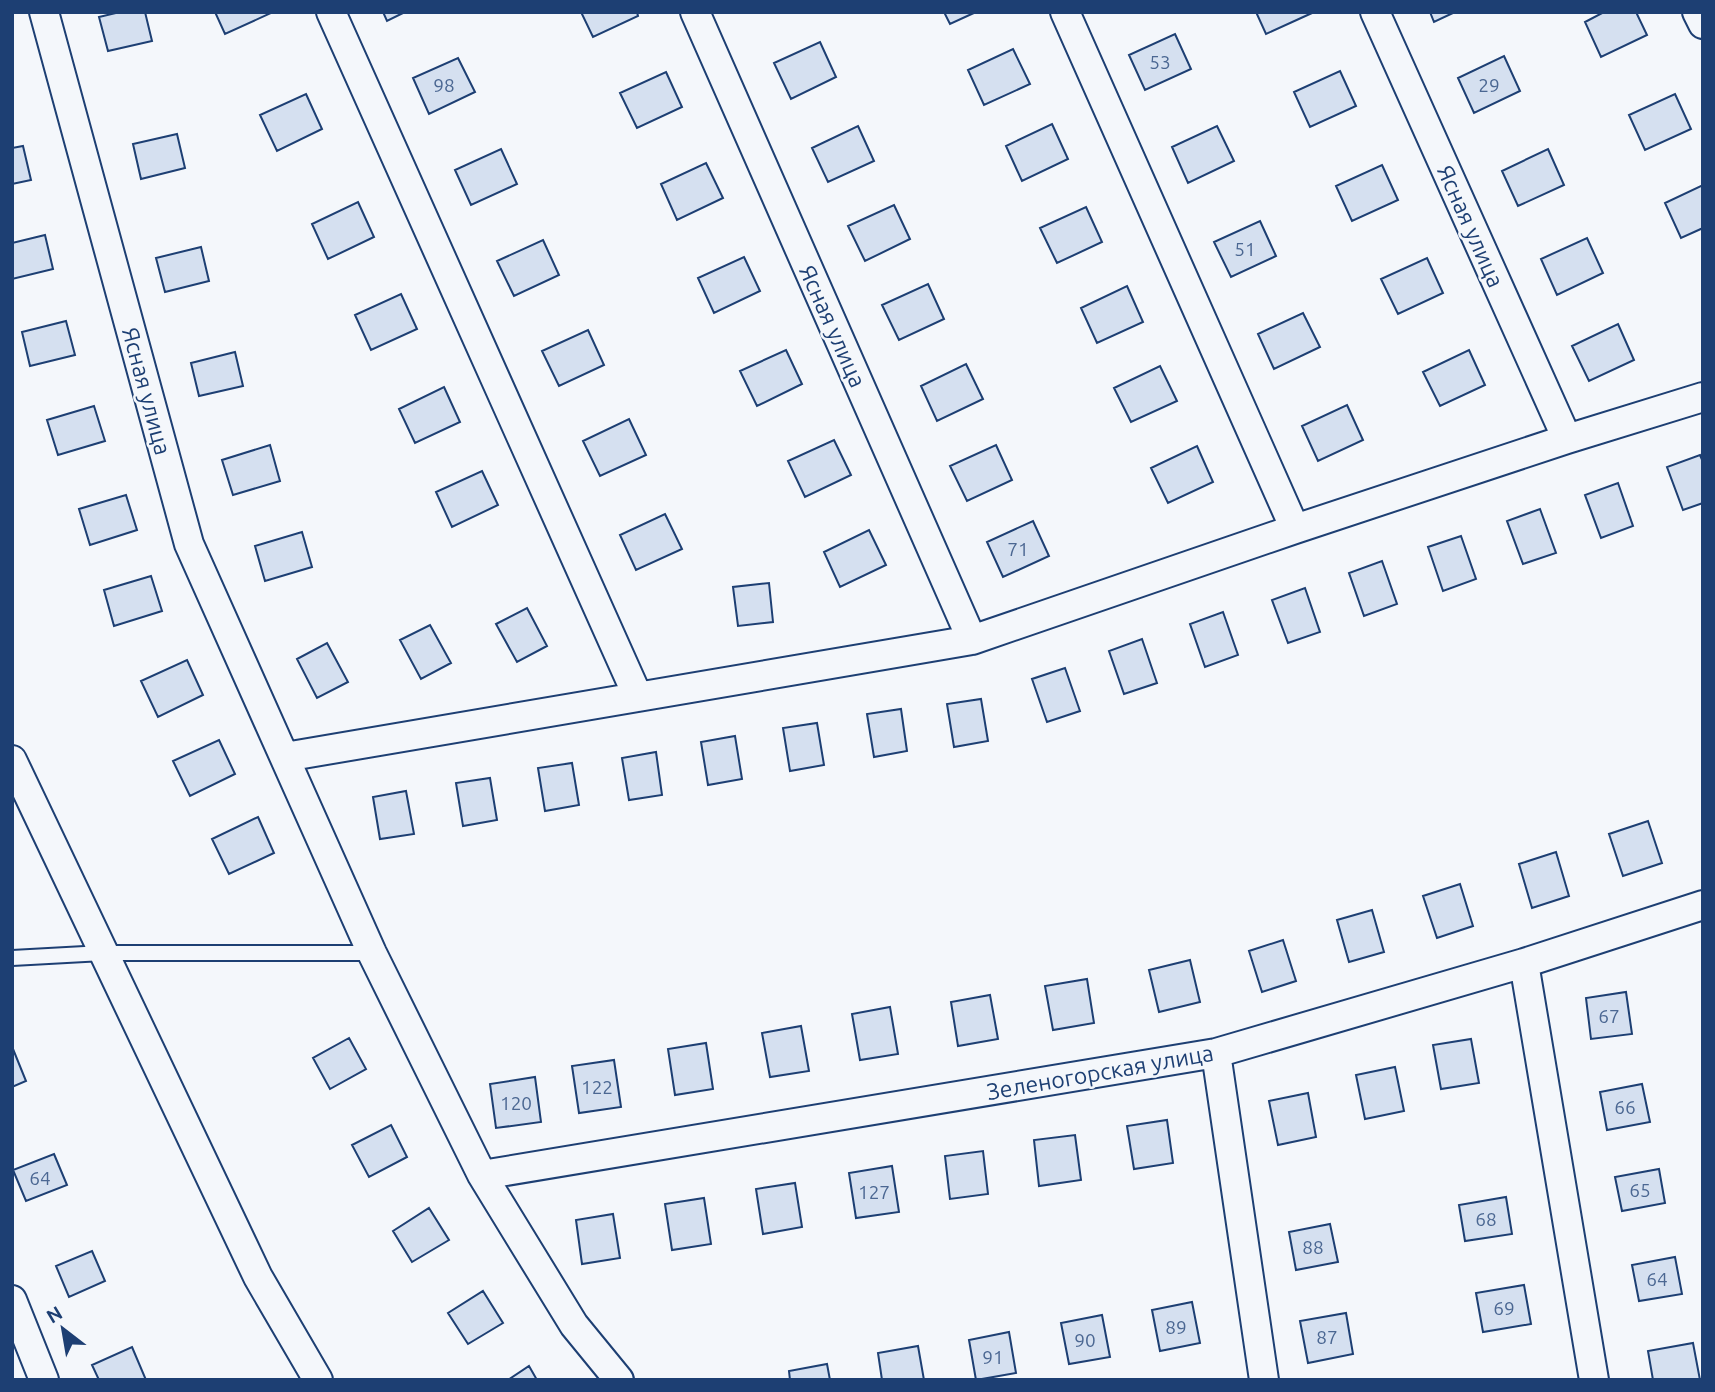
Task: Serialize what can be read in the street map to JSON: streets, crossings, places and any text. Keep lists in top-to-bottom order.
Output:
{
  "streets": {
    "street": ["Ясная улица", "Зеленогорская улица"]
  },
  "crossings": [
    ["Ясная улица", "Зеленогорская улица"]
  ],
  "house_numbers": [
    "53",
    "98",
    "29",
    "51",
    "71",
    "67",
    "122",
    "120",
    "66",
    "64",
    "65",
    "127",
    "68",
    "88",
    "64",
    "69",
    "89",
    "87",
    "90",
    "91"
  ],
  "north": "top left"
}
